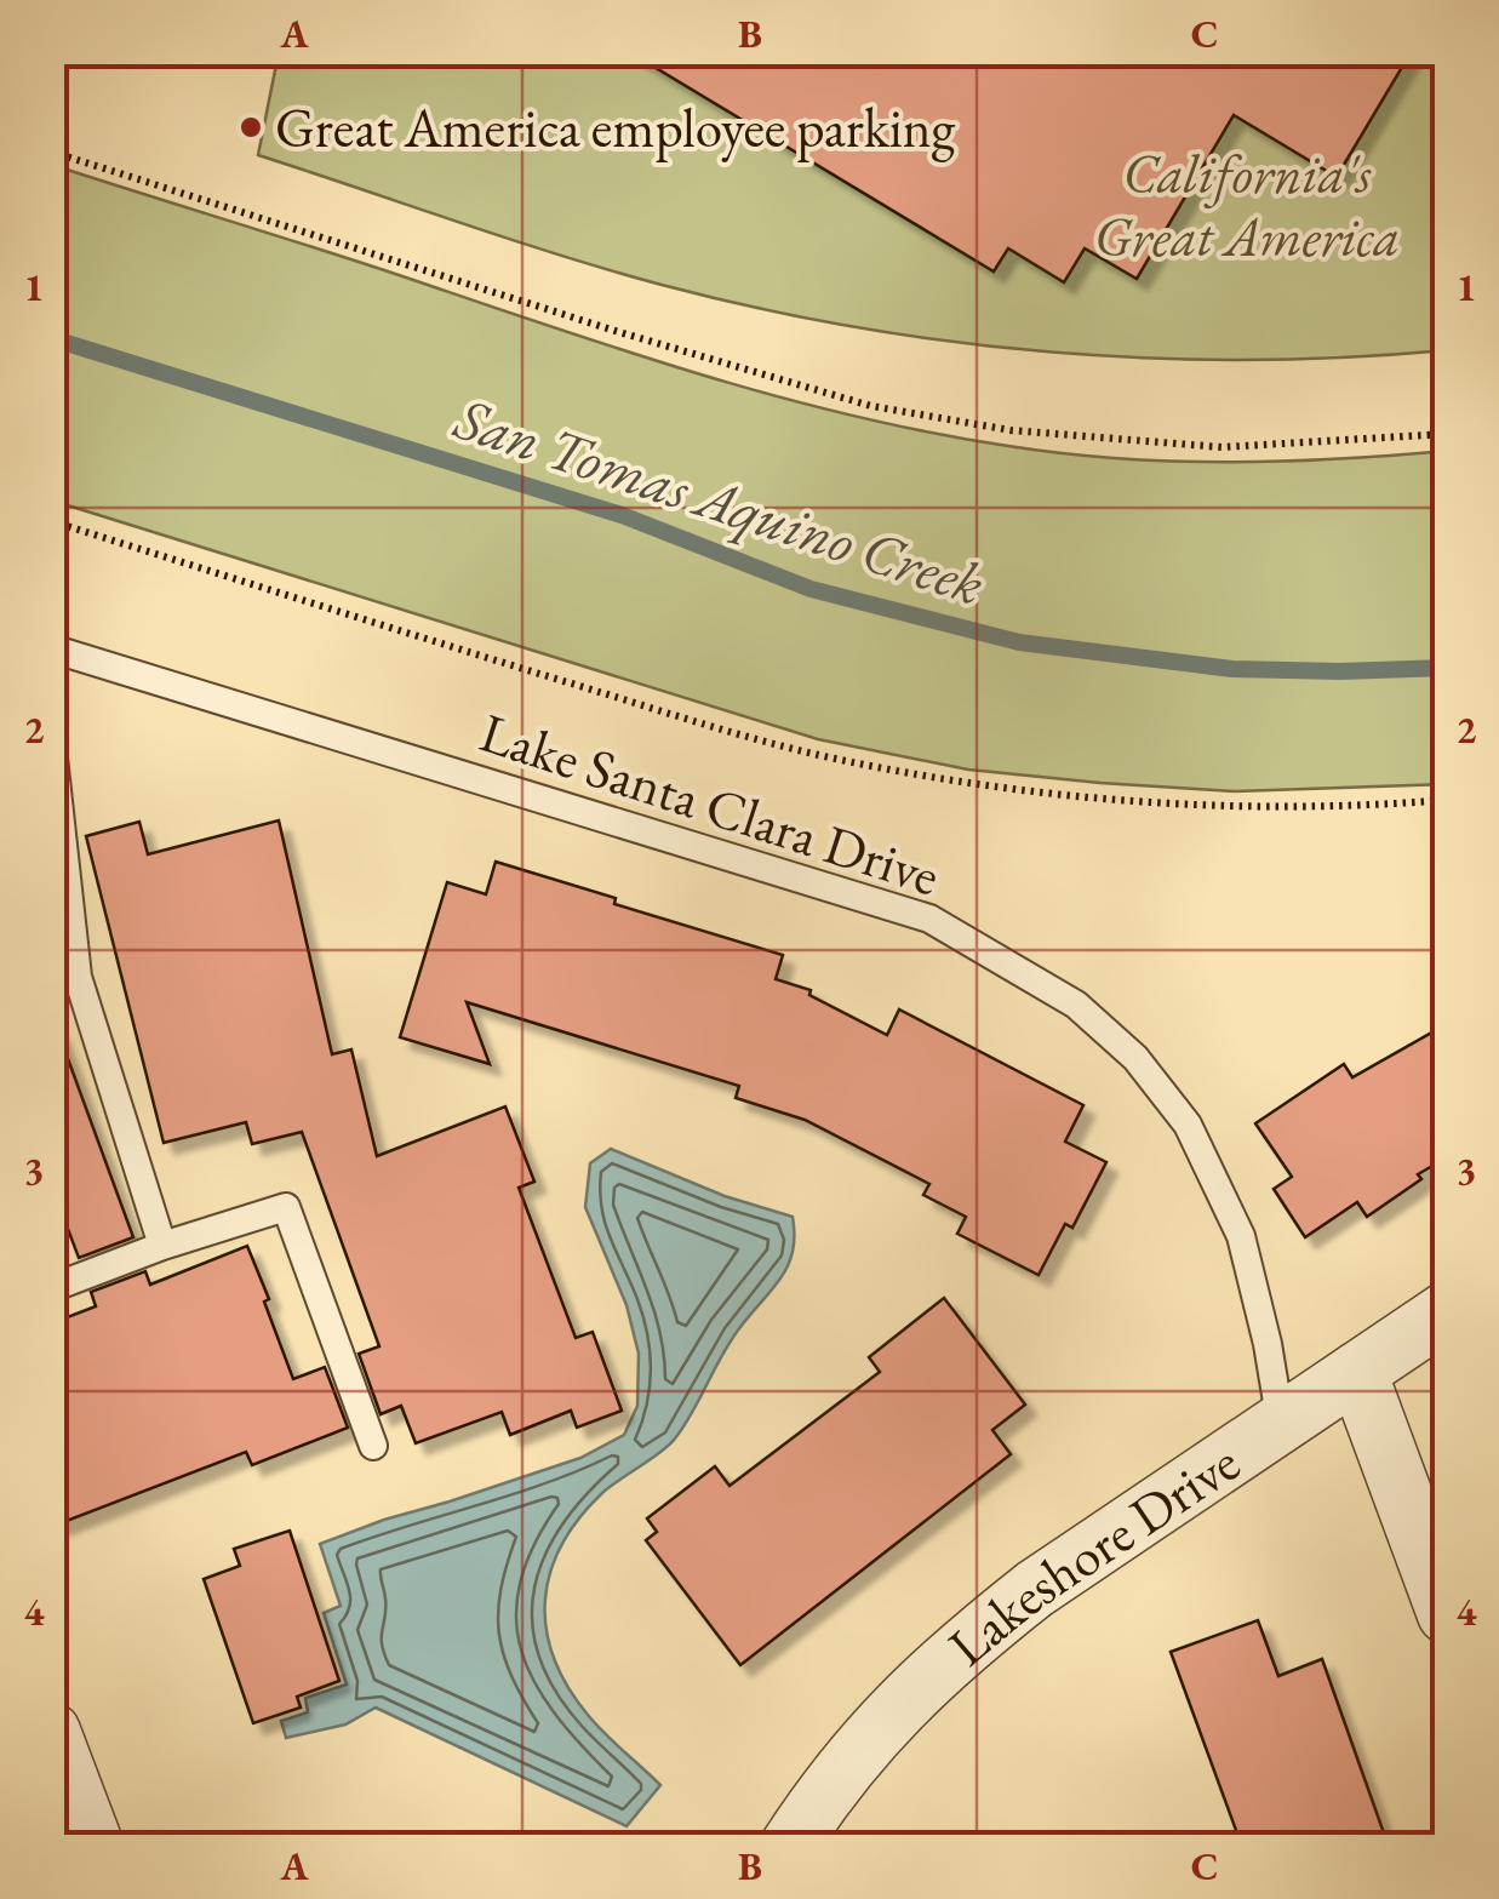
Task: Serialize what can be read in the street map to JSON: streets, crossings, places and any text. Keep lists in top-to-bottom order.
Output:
{
  "streets": {
    "street": ["Lakeshore Drive"],
    "lane": ["Lake Santa Clara Drive"]
  },
  "crossings": [
    ["Lake Santa Clara Drive", "Lakeshore Drive"]
  ],
  "water": ["San Tomas Aquino Creek"],
  "parks": ["California's Great America"],
  "places": ["Great America employee parking"],
  "grid": {
    "columns": ["A", "B", "C"],
    "rows": [
      "1",
      "2",
      "3",
      "4"
    ]
  }
}
